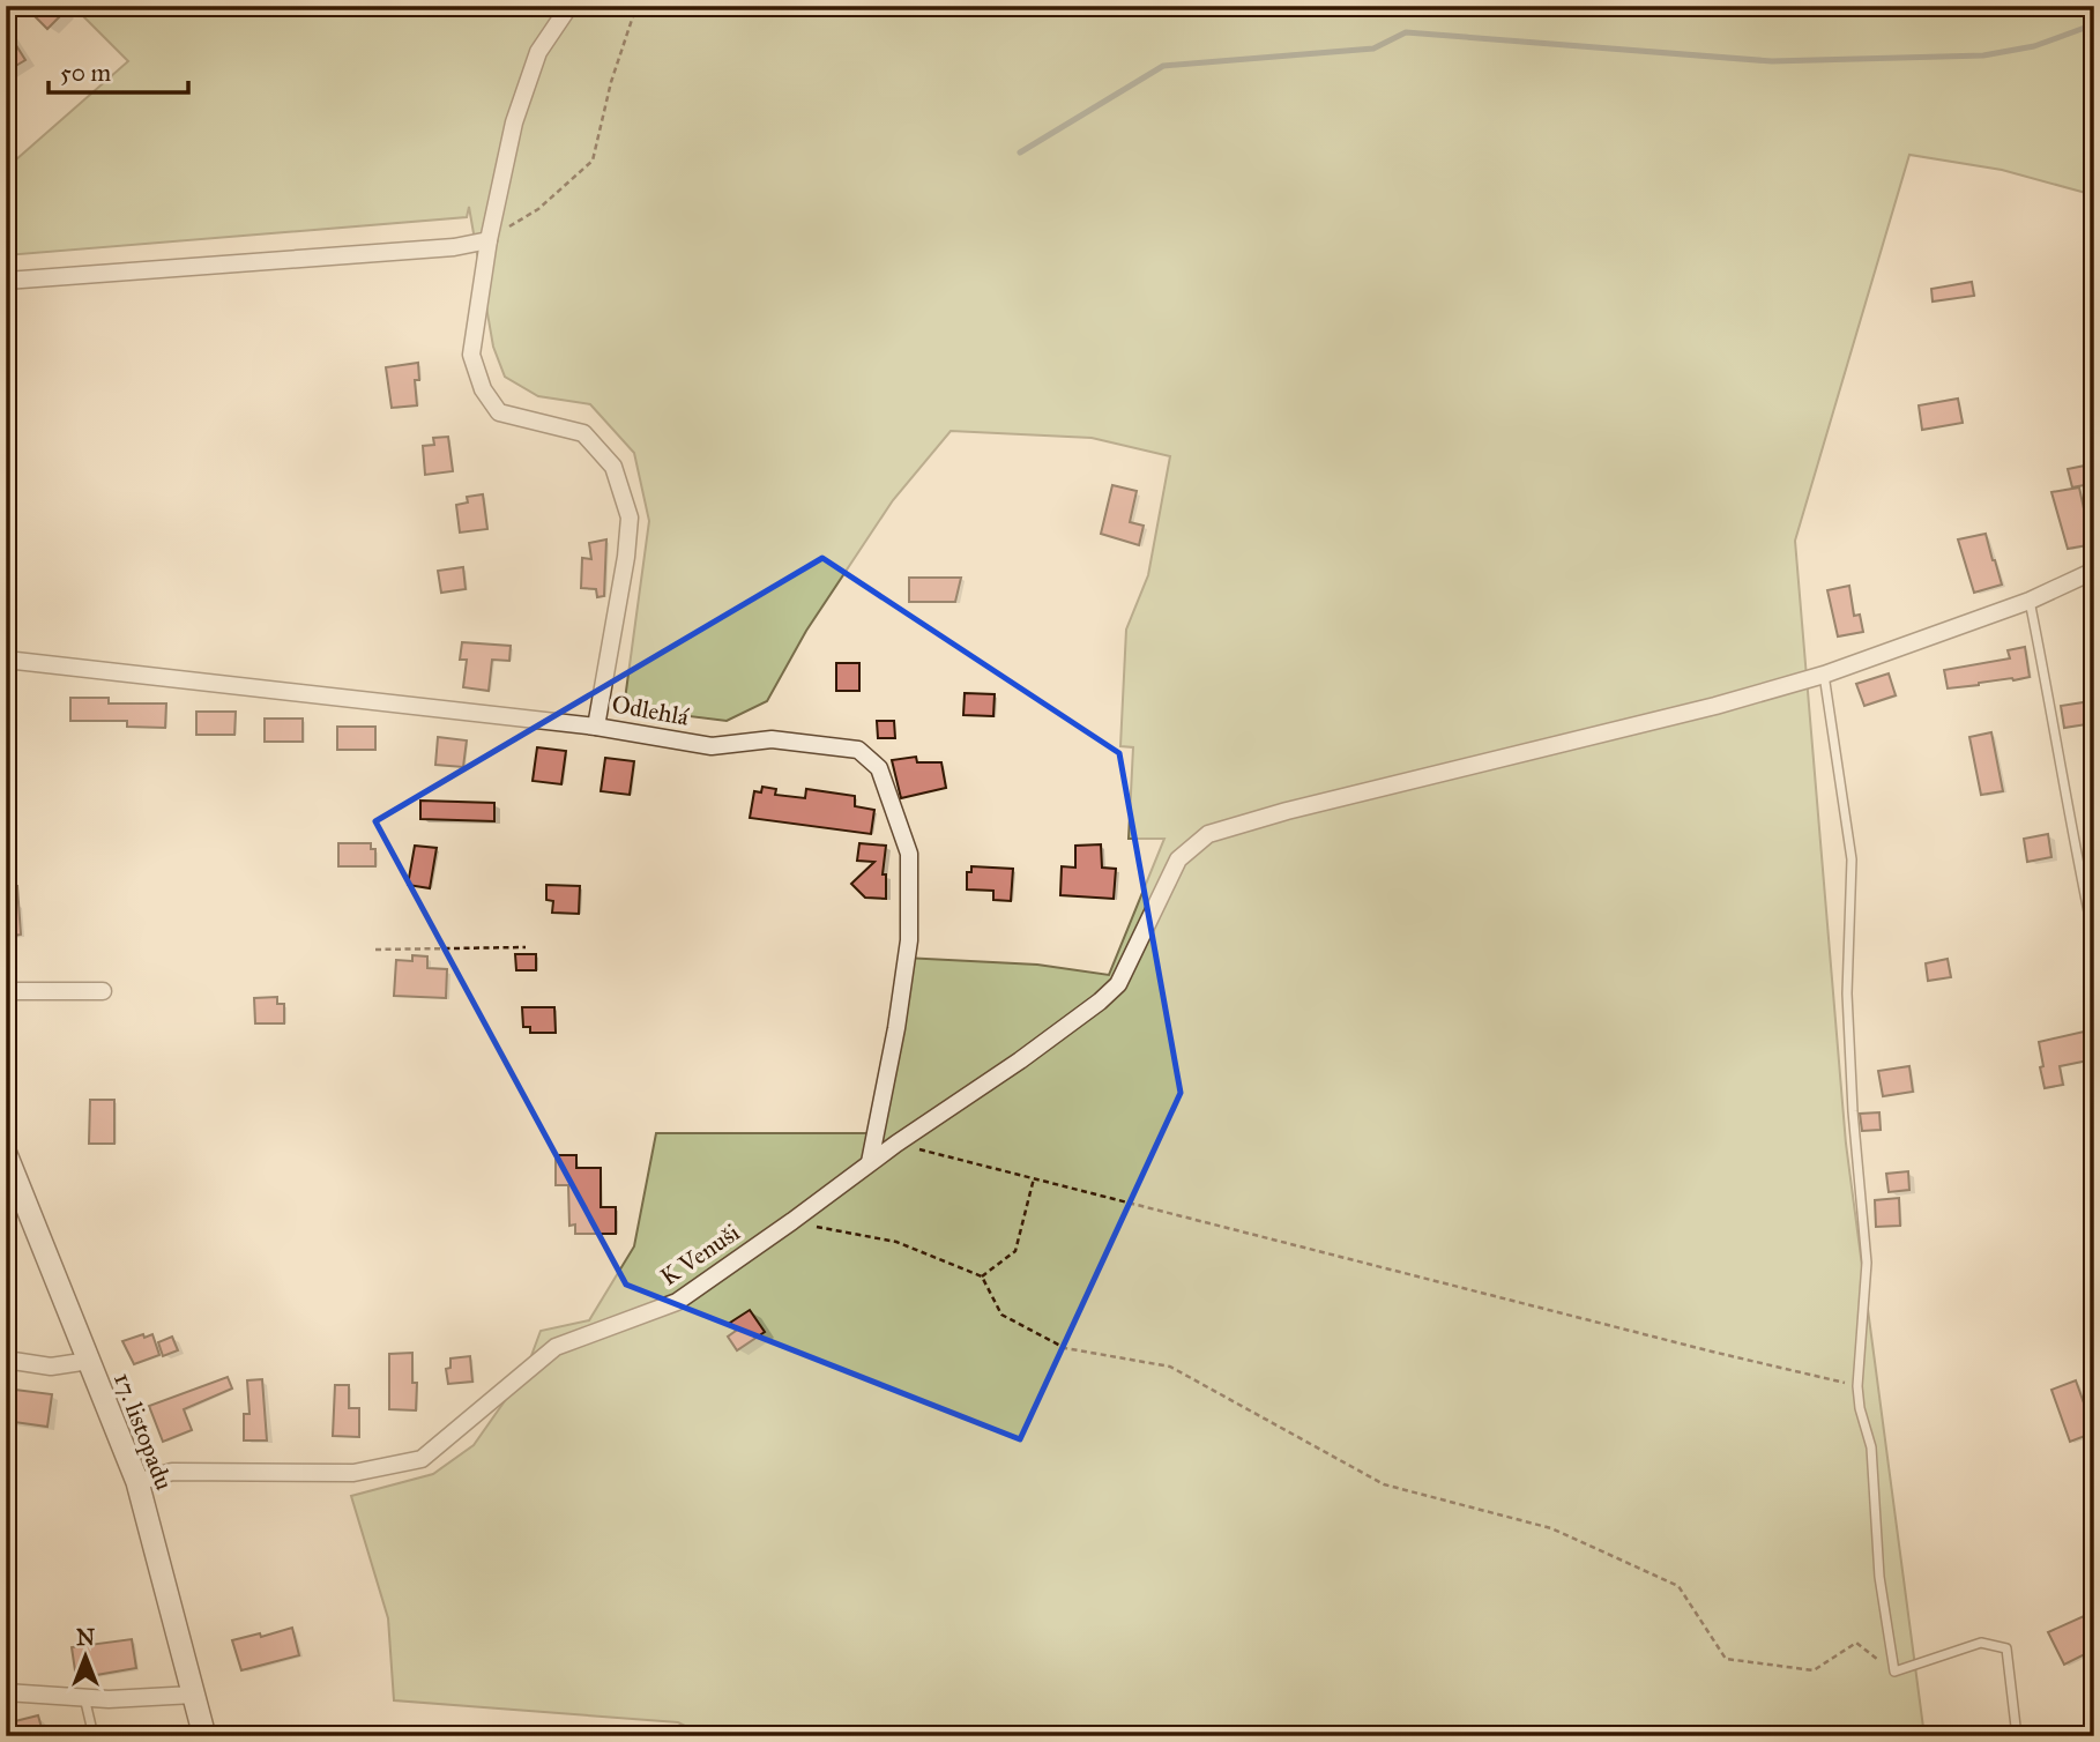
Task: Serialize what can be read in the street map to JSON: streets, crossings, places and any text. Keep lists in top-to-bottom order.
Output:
{
  "streets": {
    "main road": ["17. listopadu"],
    "street": ["Odlehlá", "K Venuši"]
  },
  "crossings": [
    ["Odlehlá", "K Venuši"],
    ["K Venuši", "17. listopadu"]
  ],
  "scale_bar": "50 m",
  "north": "top"
}
